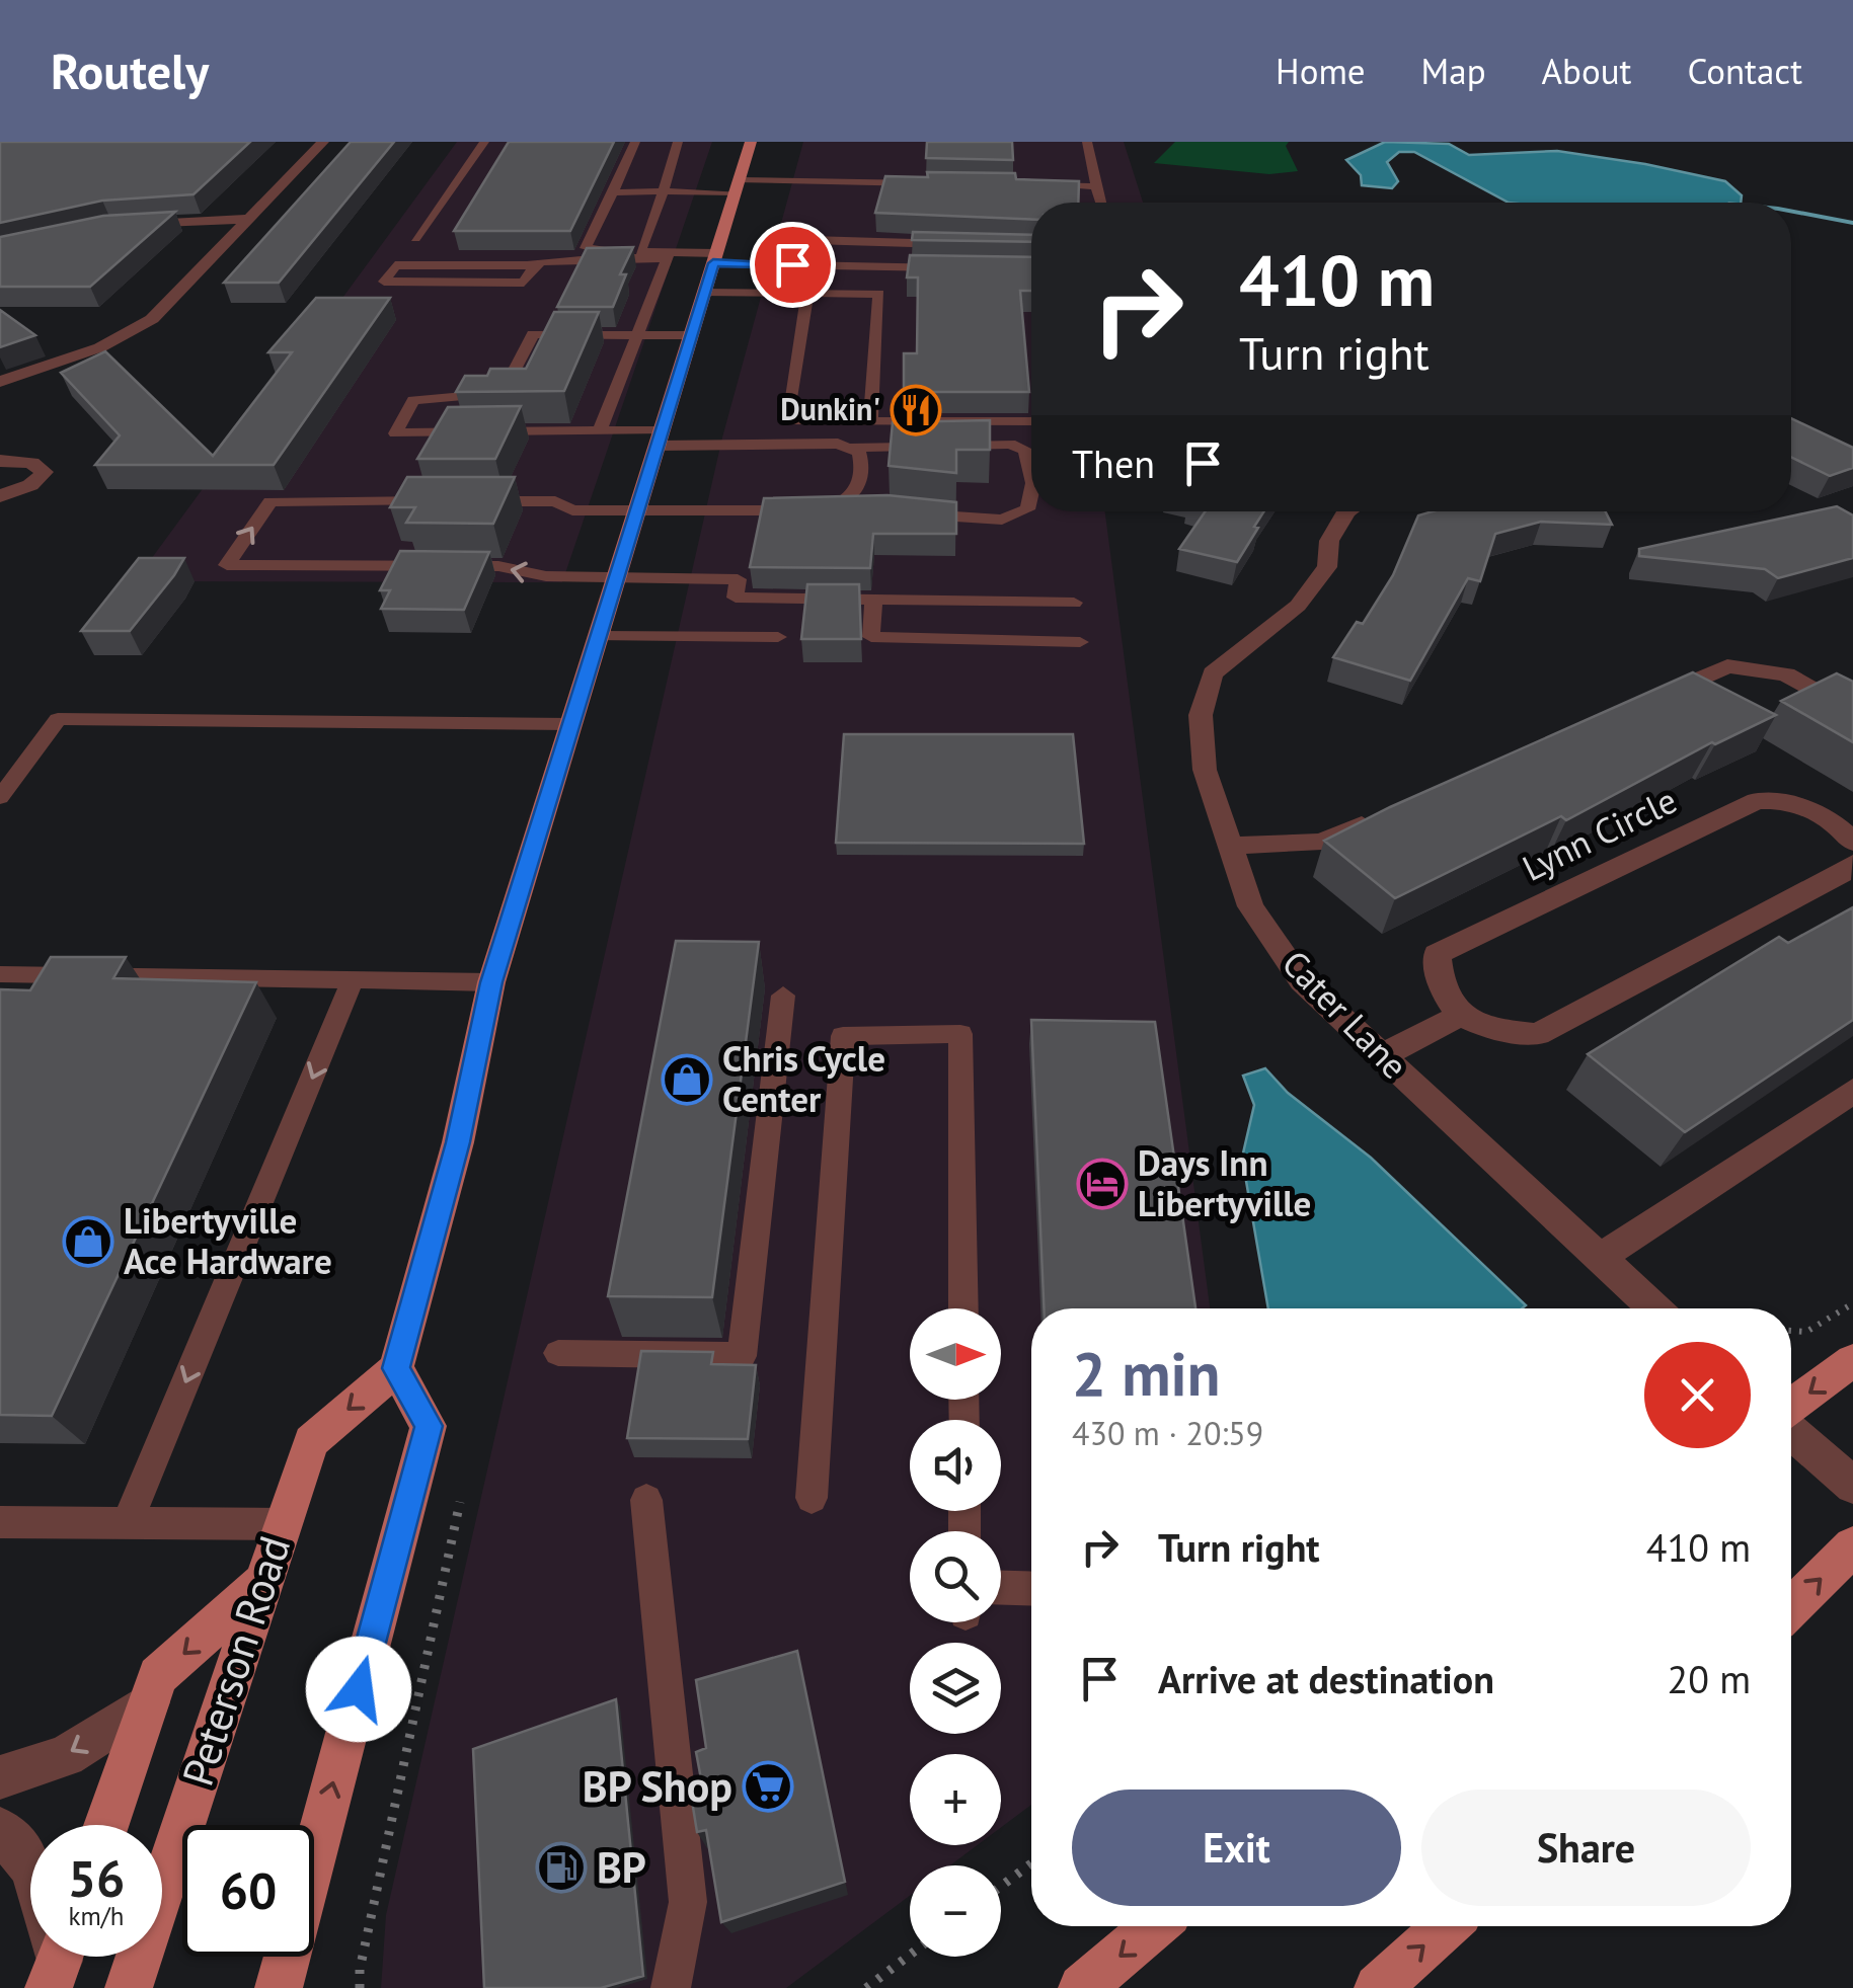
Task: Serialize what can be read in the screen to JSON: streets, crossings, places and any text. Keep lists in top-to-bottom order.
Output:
{
  "streets": {
    "main road": ["Peterson Road"],
    "street": ["Lynn Circle", "Cater Lane"]
  },
  "places": {
    "restaurant": ["Dunkin'"],
    "shop": ["Chris Cycle Center", "Libertyville Ace Hardware"],
    "hotel": ["Days Inn Libertyville"],
    "supermarket": ["BP Shop"],
    "fuel station": ["BP"]
  },
  "north": "right",
  "page": {
    "header": "Routely",
    "nav": [
      "Home",
      "Map",
      "About",
      "Contact"
    ],
    "turn": ["410 m", "Turn right"],
    "then": "Then",
    "map_buttons": ["+", "−"],
    "heading": ["2 min", "430 m · 20:59"],
    "list": [
      {
        "name": "Turn right",
        "value": "410 m"
      },
      {
        "name": "Arrive at destination",
        "value": "20 m"
      }
    ],
    "buttons": ["Exit", "Share"],
    "speed": "56 km/h",
    "limit": "60"
  }
}
